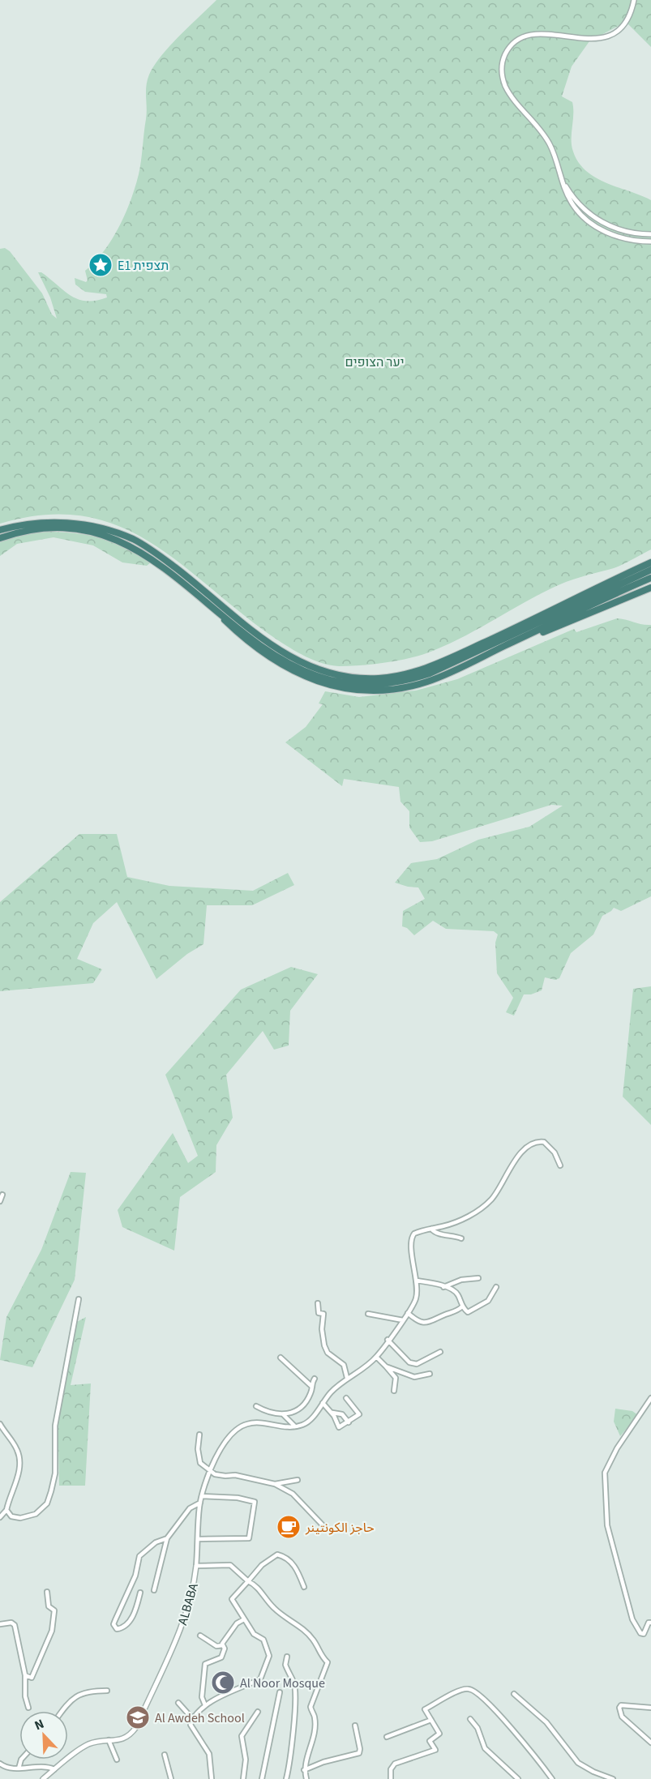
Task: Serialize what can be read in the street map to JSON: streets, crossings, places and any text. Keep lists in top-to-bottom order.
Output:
{
  "streets": {
    "street": ["ALBABA"]
  },
  "parks": ["יער הצופים"],
  "places": {
    "place": ["E1 תצפית"],
    "cafe": ["حاجز الكونتينر"],
    "mosque": ["Al Noor Mosque"],
    "school or university": ["Al Awdeh School"]
  },
  "north": "top left"
}
